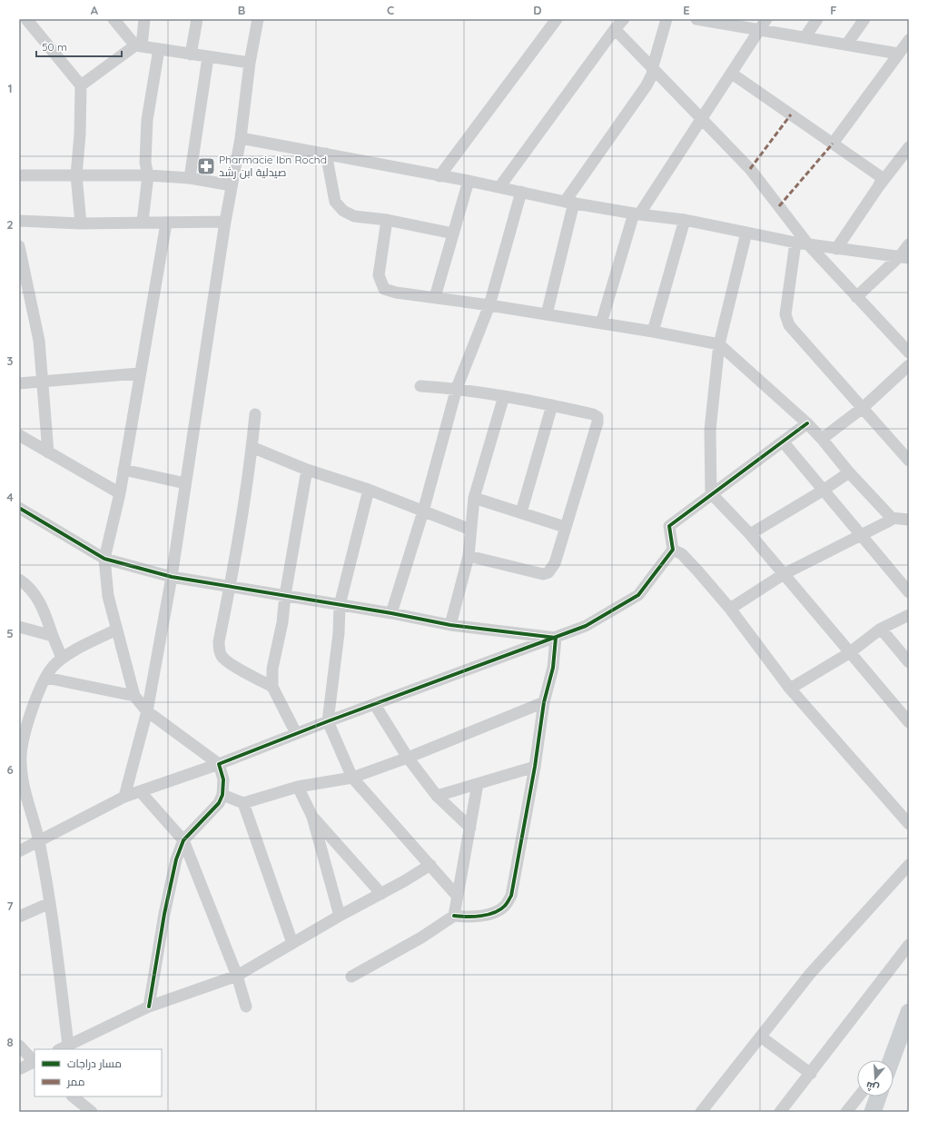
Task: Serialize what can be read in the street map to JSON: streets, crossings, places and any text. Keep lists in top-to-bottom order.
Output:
{
  "places": {
    "pharmacy": ["Pharmacie Ibn Rochd صيدلية ابن رشد"]
  },
  "legend": ["مسار دراجات", "ممر"],
  "scale_bar": "50 m",
  "north": "bottom",
  "grid": {
    "columns": [
      "A",
      "B",
      "C",
      "D",
      "E",
      "F"
    ],
    "rows": [
      "1",
      "2",
      "3",
      "4",
      "5",
      "6",
      "7",
      "8"
    ]
  }
}
